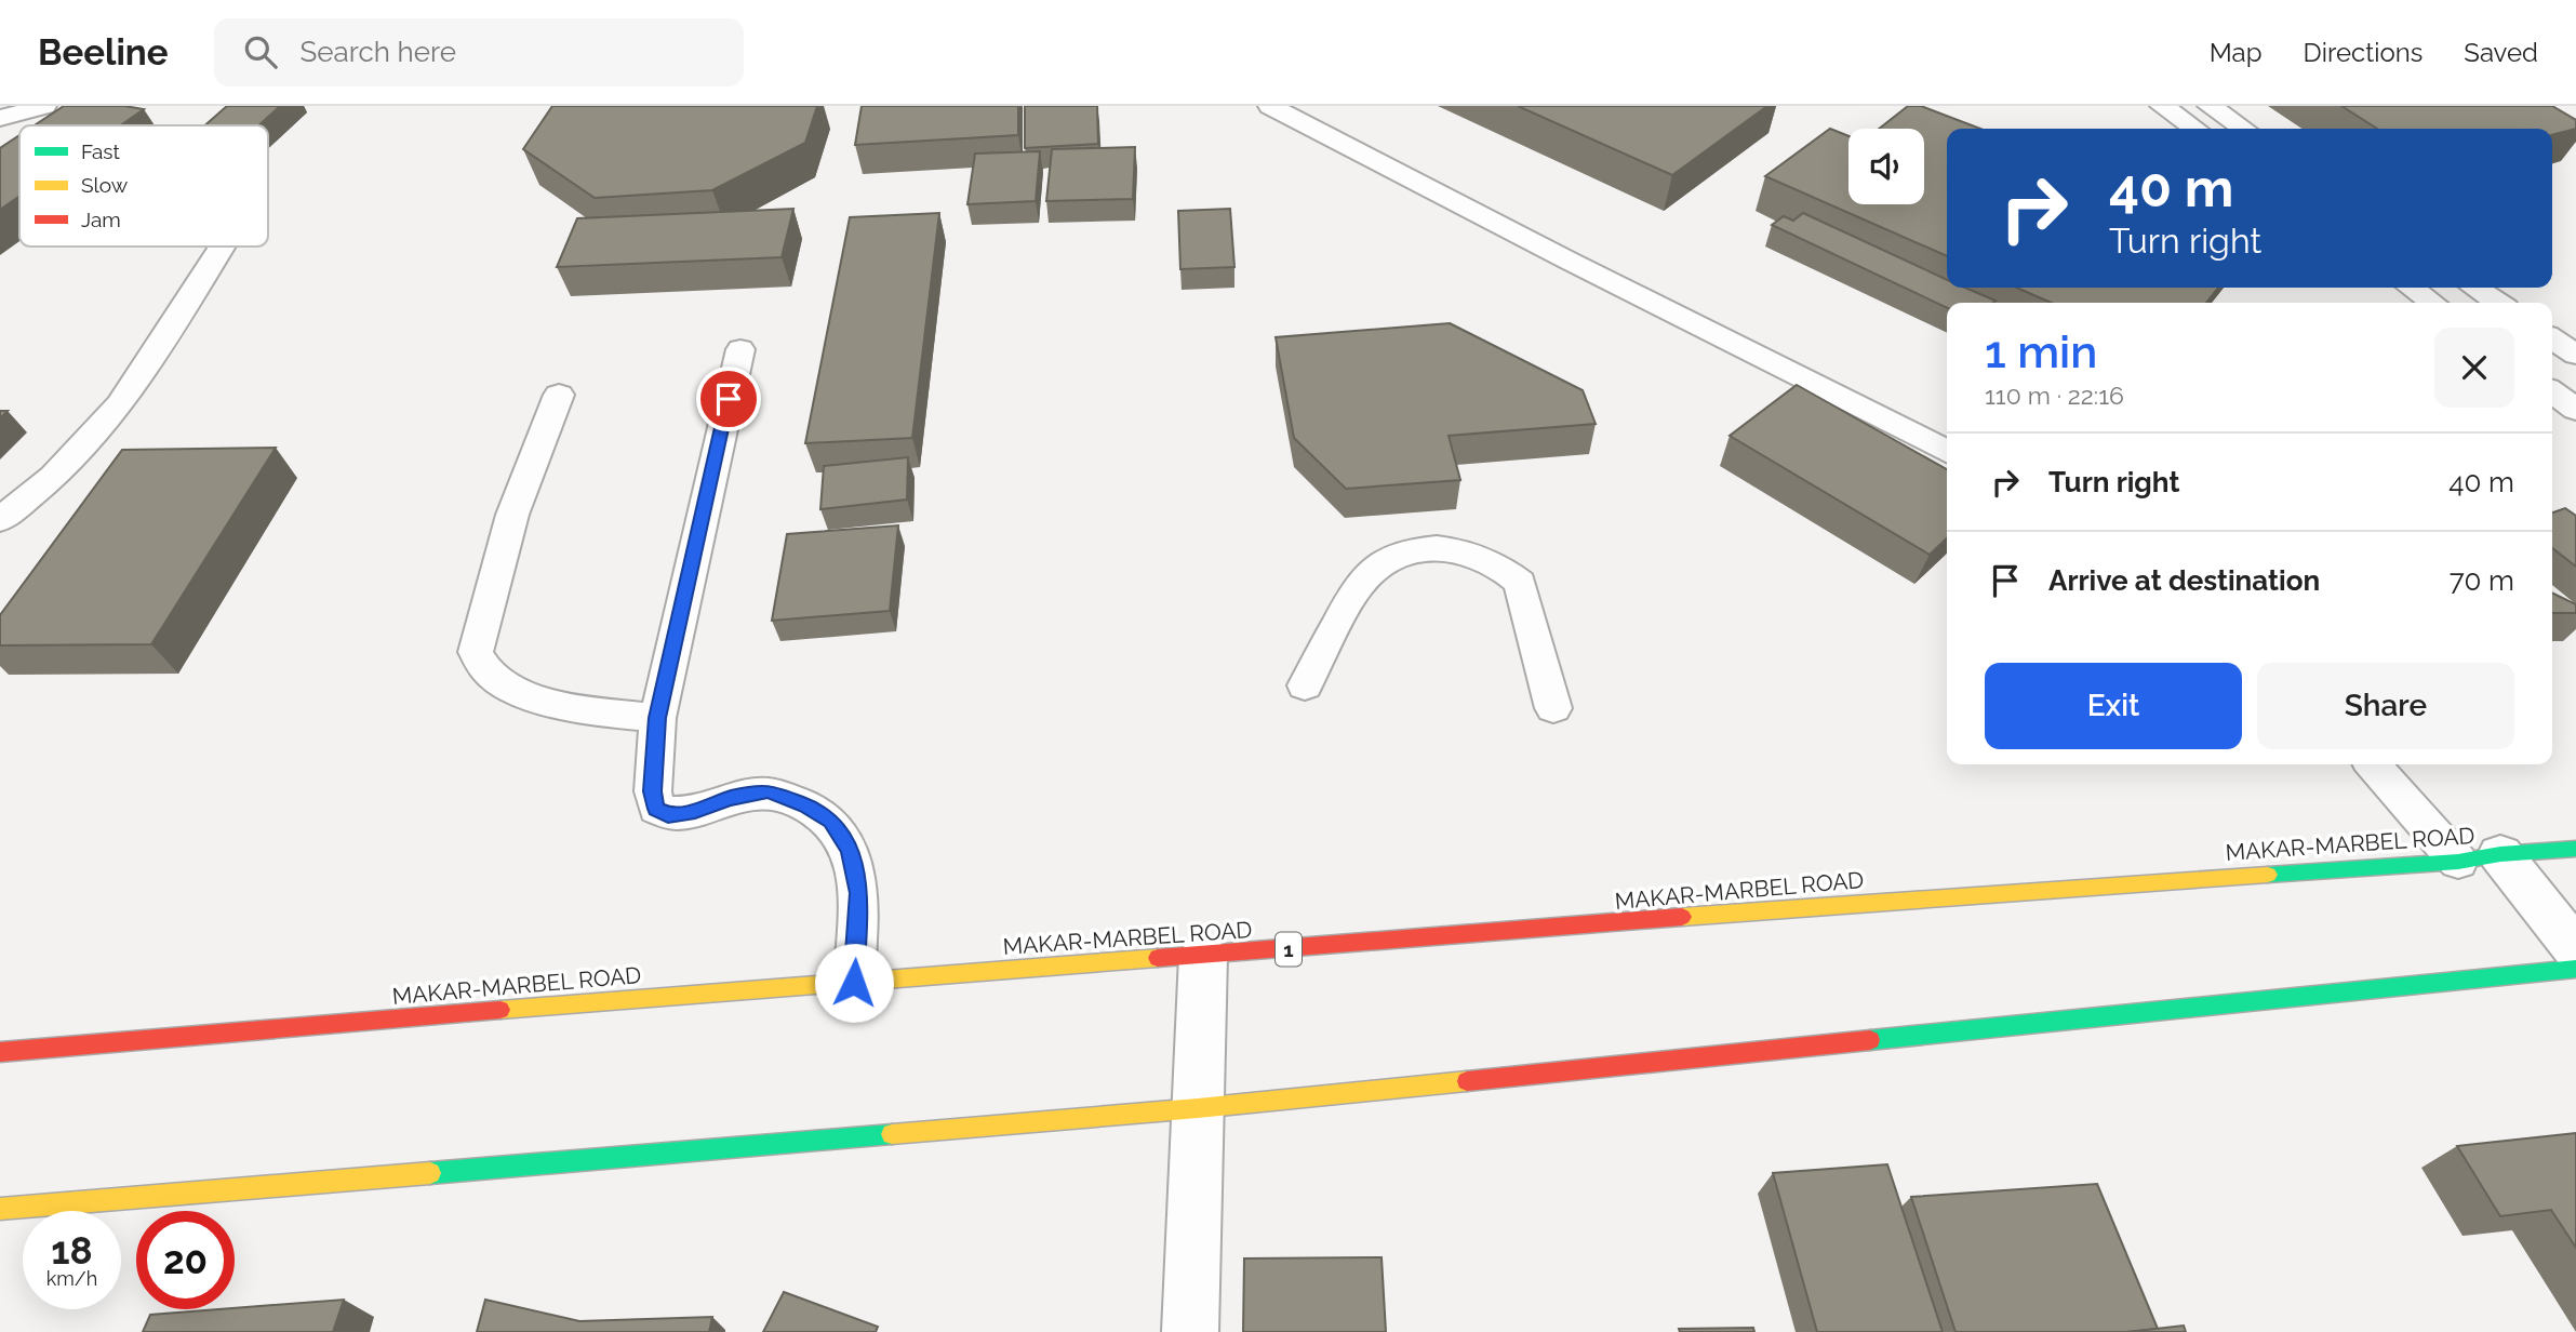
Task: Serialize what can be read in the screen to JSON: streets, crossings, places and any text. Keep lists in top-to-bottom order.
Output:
{
  "streets": {
    "main road": ["MAKAR-MARBEL ROAD", "1"]
  },
  "legend": ["Fast", "Slow", "Jam"],
  "page": {
    "header": "Beeline",
    "search": "Search here",
    "nav": ["Map", "Directions", "Saved"],
    "turn": ["40 m", "Turn right"],
    "heading": ["1 min", "110 m · 22:16"],
    "list": [
      {
        "name": "Turn right",
        "value": "40 m"
      },
      {
        "name": "Arrive at destination",
        "value": "70 m"
      }
    ],
    "buttons": ["Exit", "Share"],
    "speed": "18 km/h",
    "limit": "20"
  }
}
